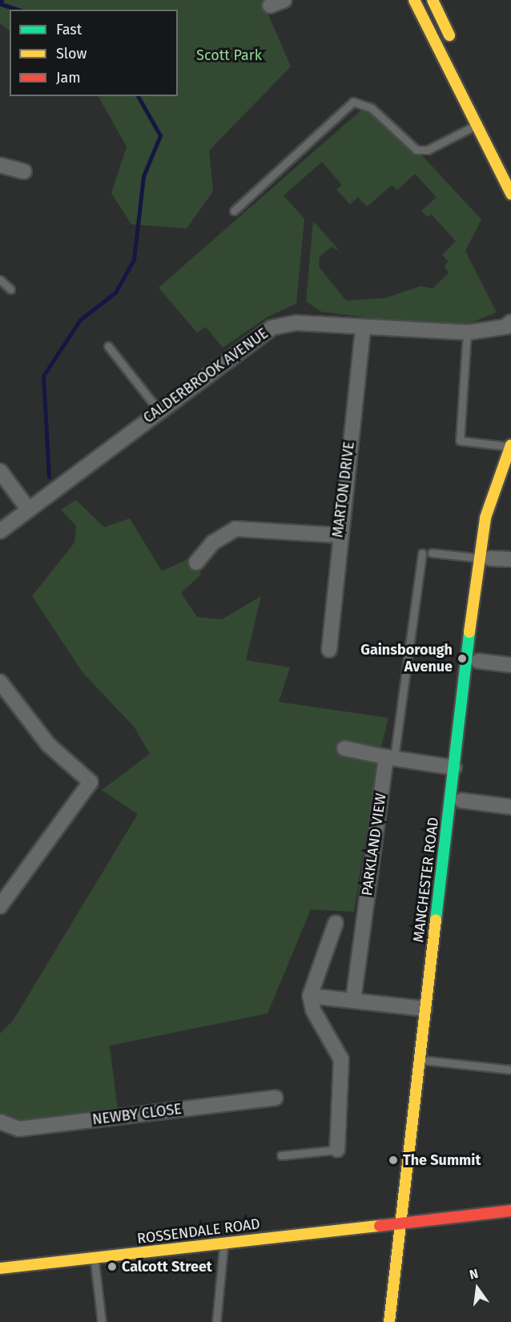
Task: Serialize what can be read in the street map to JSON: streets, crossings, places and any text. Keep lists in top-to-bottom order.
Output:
{
  "streets": {
    "main road": ["MANCHESTER ROAD", "ROSSENDALE ROAD"],
    "street": [
      "CALDERBROOK AVENUE",
      "MARTON DRIVE",
      "PARKLAND VIEW",
      "NEWBY CLOSE"
    ]
  },
  "crossings": [
    ["CALDERBROOK AVENUE", "MARTON DRIVE"],
    ["MANCHESTER ROAD", "ROSSENDALE ROAD"]
  ],
  "parks": ["Scott Park"],
  "places": ["Gainsborough Avenue", "The Summit", "Calcott Street"],
  "legend": ["Fast", "Slow", "Jam"],
  "north": "top"
}
